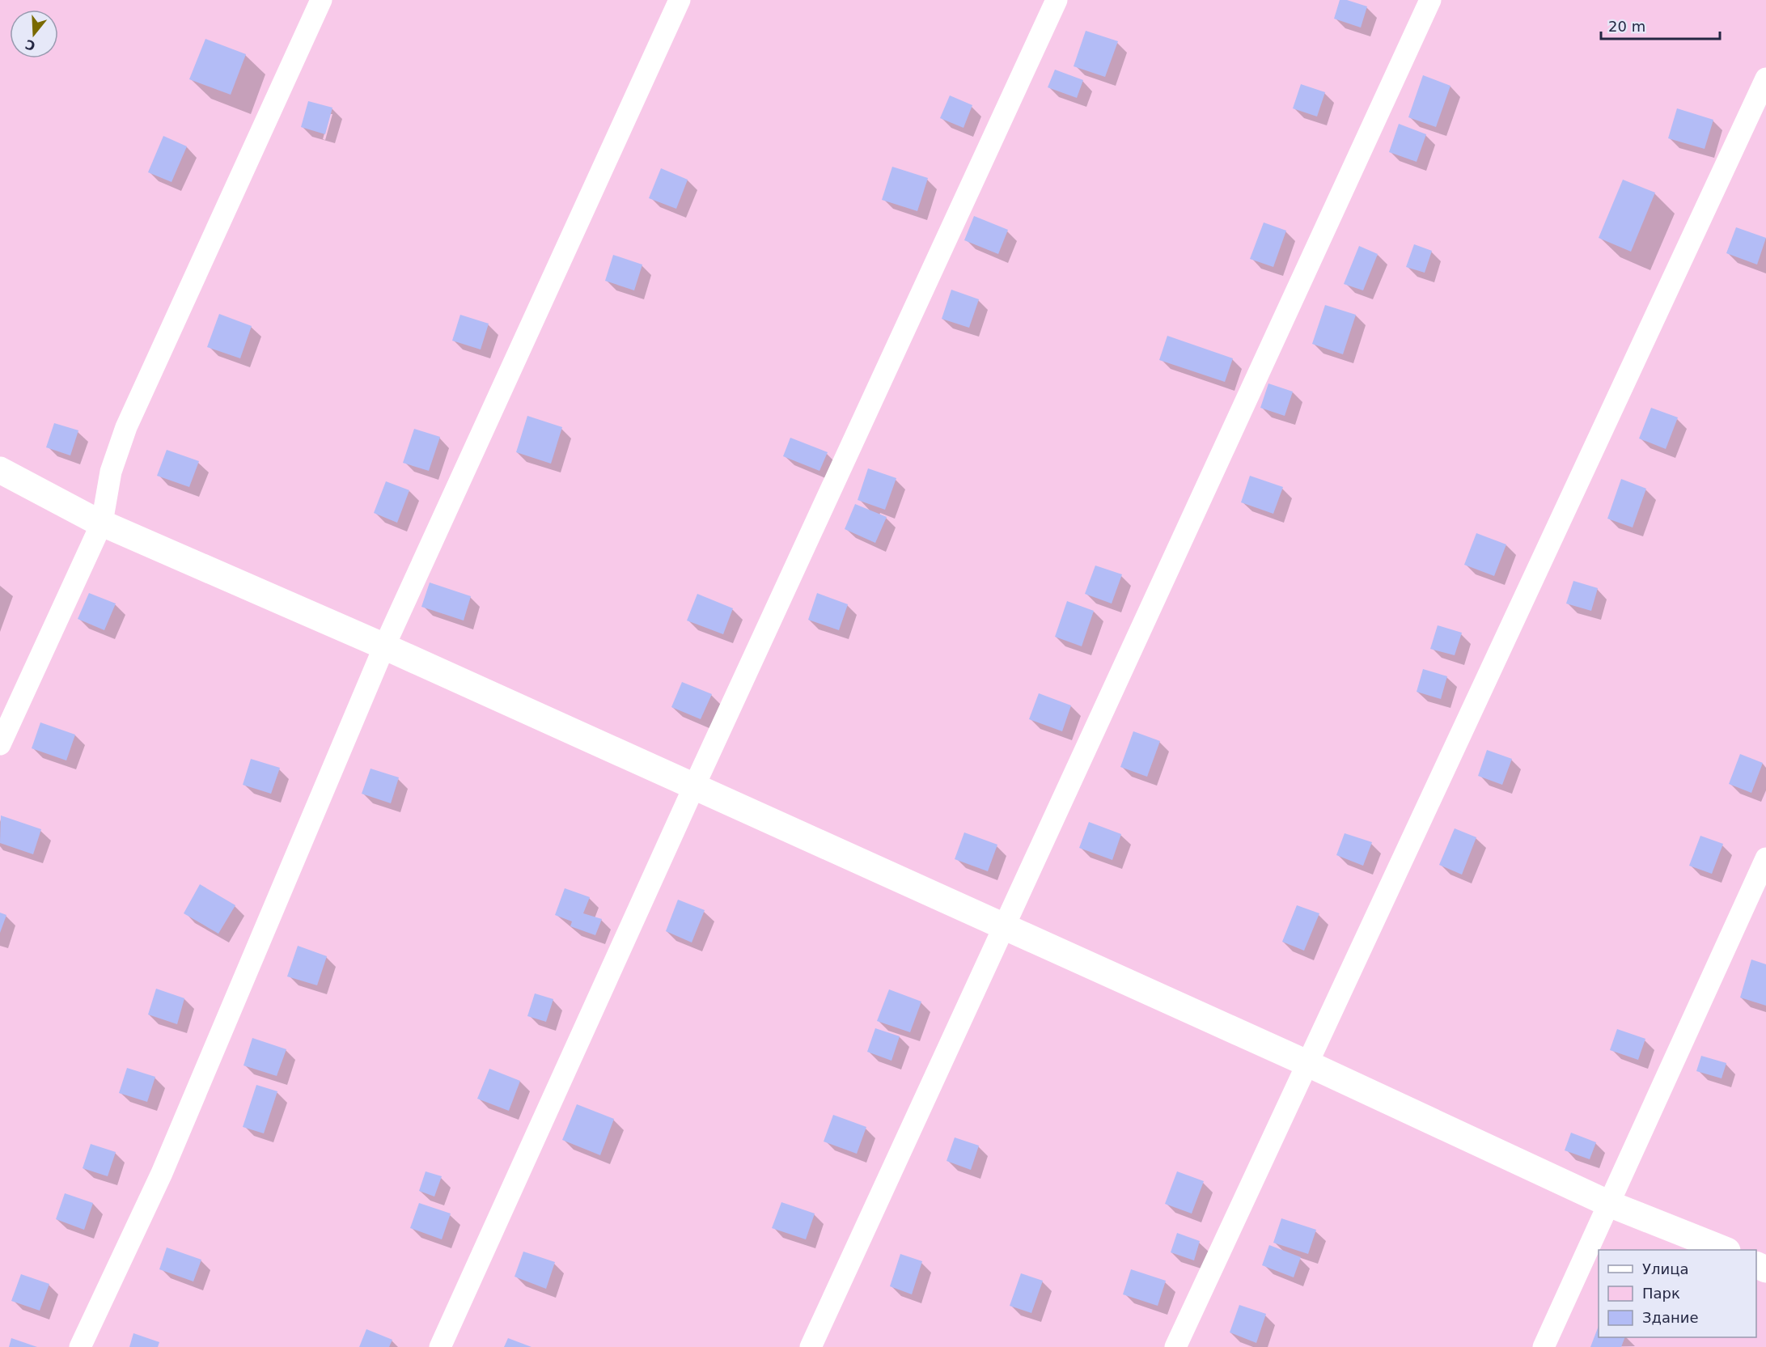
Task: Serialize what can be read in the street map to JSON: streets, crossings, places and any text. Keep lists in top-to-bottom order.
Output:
{
  "legend": ["Улица", "Парк", "Здание"],
  "scale_bar": "20 m",
  "north": "bottom"
}
